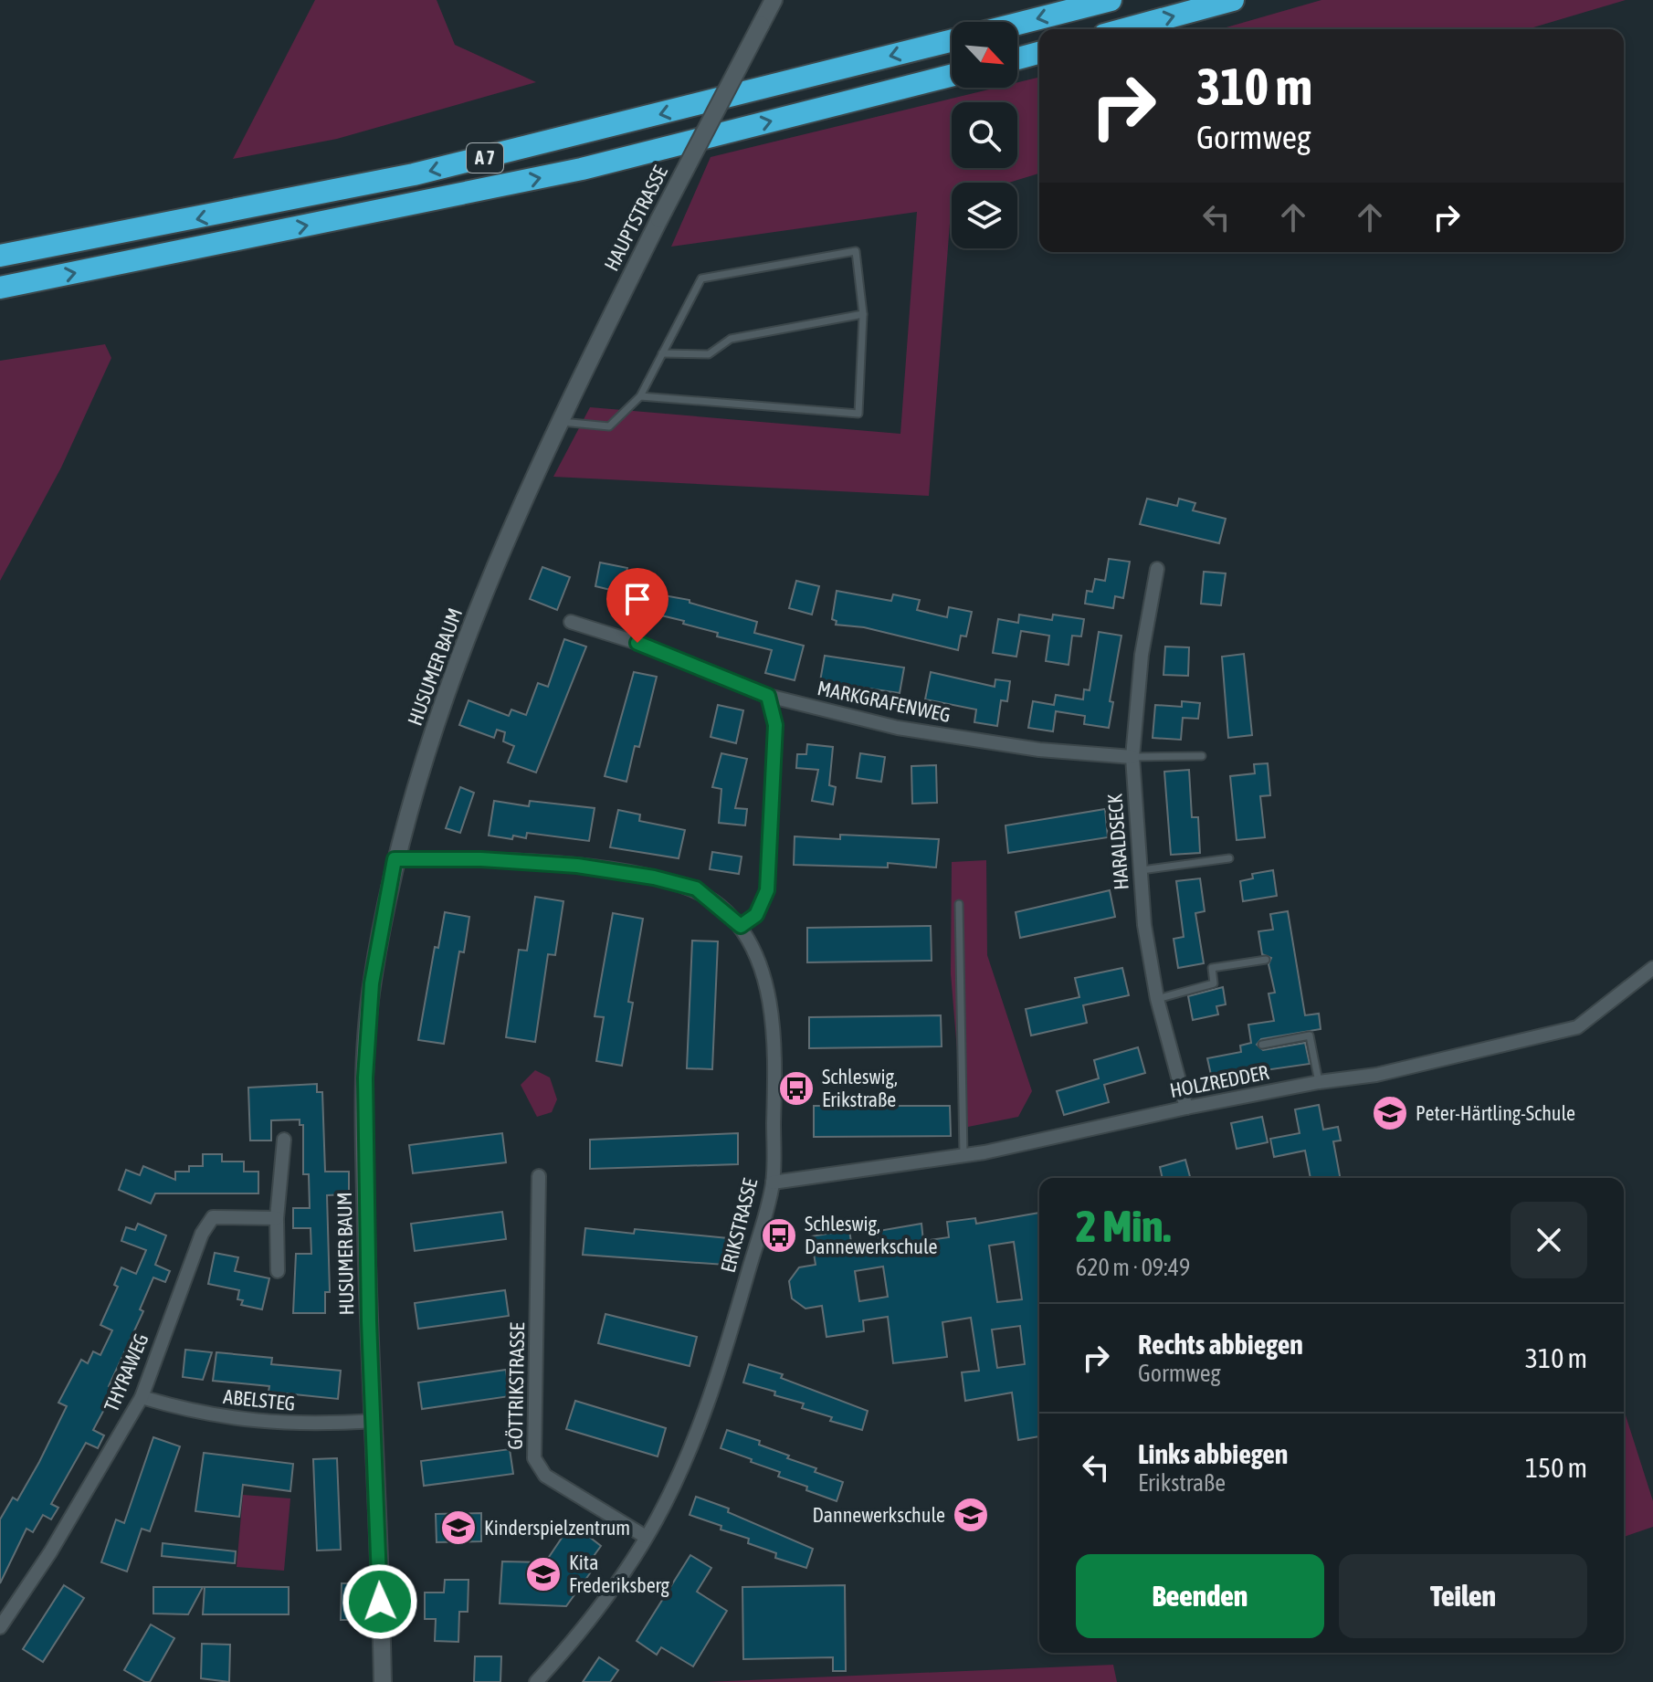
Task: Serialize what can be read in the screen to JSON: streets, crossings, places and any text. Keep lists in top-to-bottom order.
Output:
{
  "streets": {
    "highway": ["A 7"],
    "street": [
      "HAUPTSTRASSE",
      "HUSUMER BAUM",
      "MARKGRAFENWEG",
      "HARALDSECK",
      "HOLZREDDER",
      "ERIKSTRASSE",
      "THYRAWEG",
      "GÖTTRIKSTRASSE",
      "ABELSTEG"
    ]
  },
  "crossings": [
    ["HAUPTSTRASSE", "HUSUMER BAUM"],
    ["HUSUMER BAUM", "ABELSTEG"],
    ["MARKGRAFENWEG", "HARALDSECK"],
    ["HARALDSECK", "HOLZREDDER"],
    ["HOLZREDDER", "ERIKSTRASSE"],
    ["ERIKSTRASSE", "GÖTTRIKSTRASSE"],
    ["THYRAWEG", "ABELSTEG"]
  ],
  "places": {
    "bus stop": ["Schleswig, Erikstraße", "Schleswig, Dannewerkschule"],
    "school or university": [
      "Peter-Härtling-Schule",
      "Dannewerkschule",
      "Kinderspielzentrum",
      "Kita Frederiksberg"
    ]
  },
  "north": "bottom right",
  "page": {
    "turn": ["310 m", "Gormweg"],
    "heading": ["2 Min.", "620 m · 09:49"],
    "list": [
      {
        "name": "Rechts abbiegen",
        "note": "Gormweg",
        "value": "310 m"
      },
      {
        "name": "Links abbiegen",
        "note": "Erikstraße",
        "value": "150 m"
      }
    ],
    "buttons": ["Beenden", "Teilen"]
  }
}
